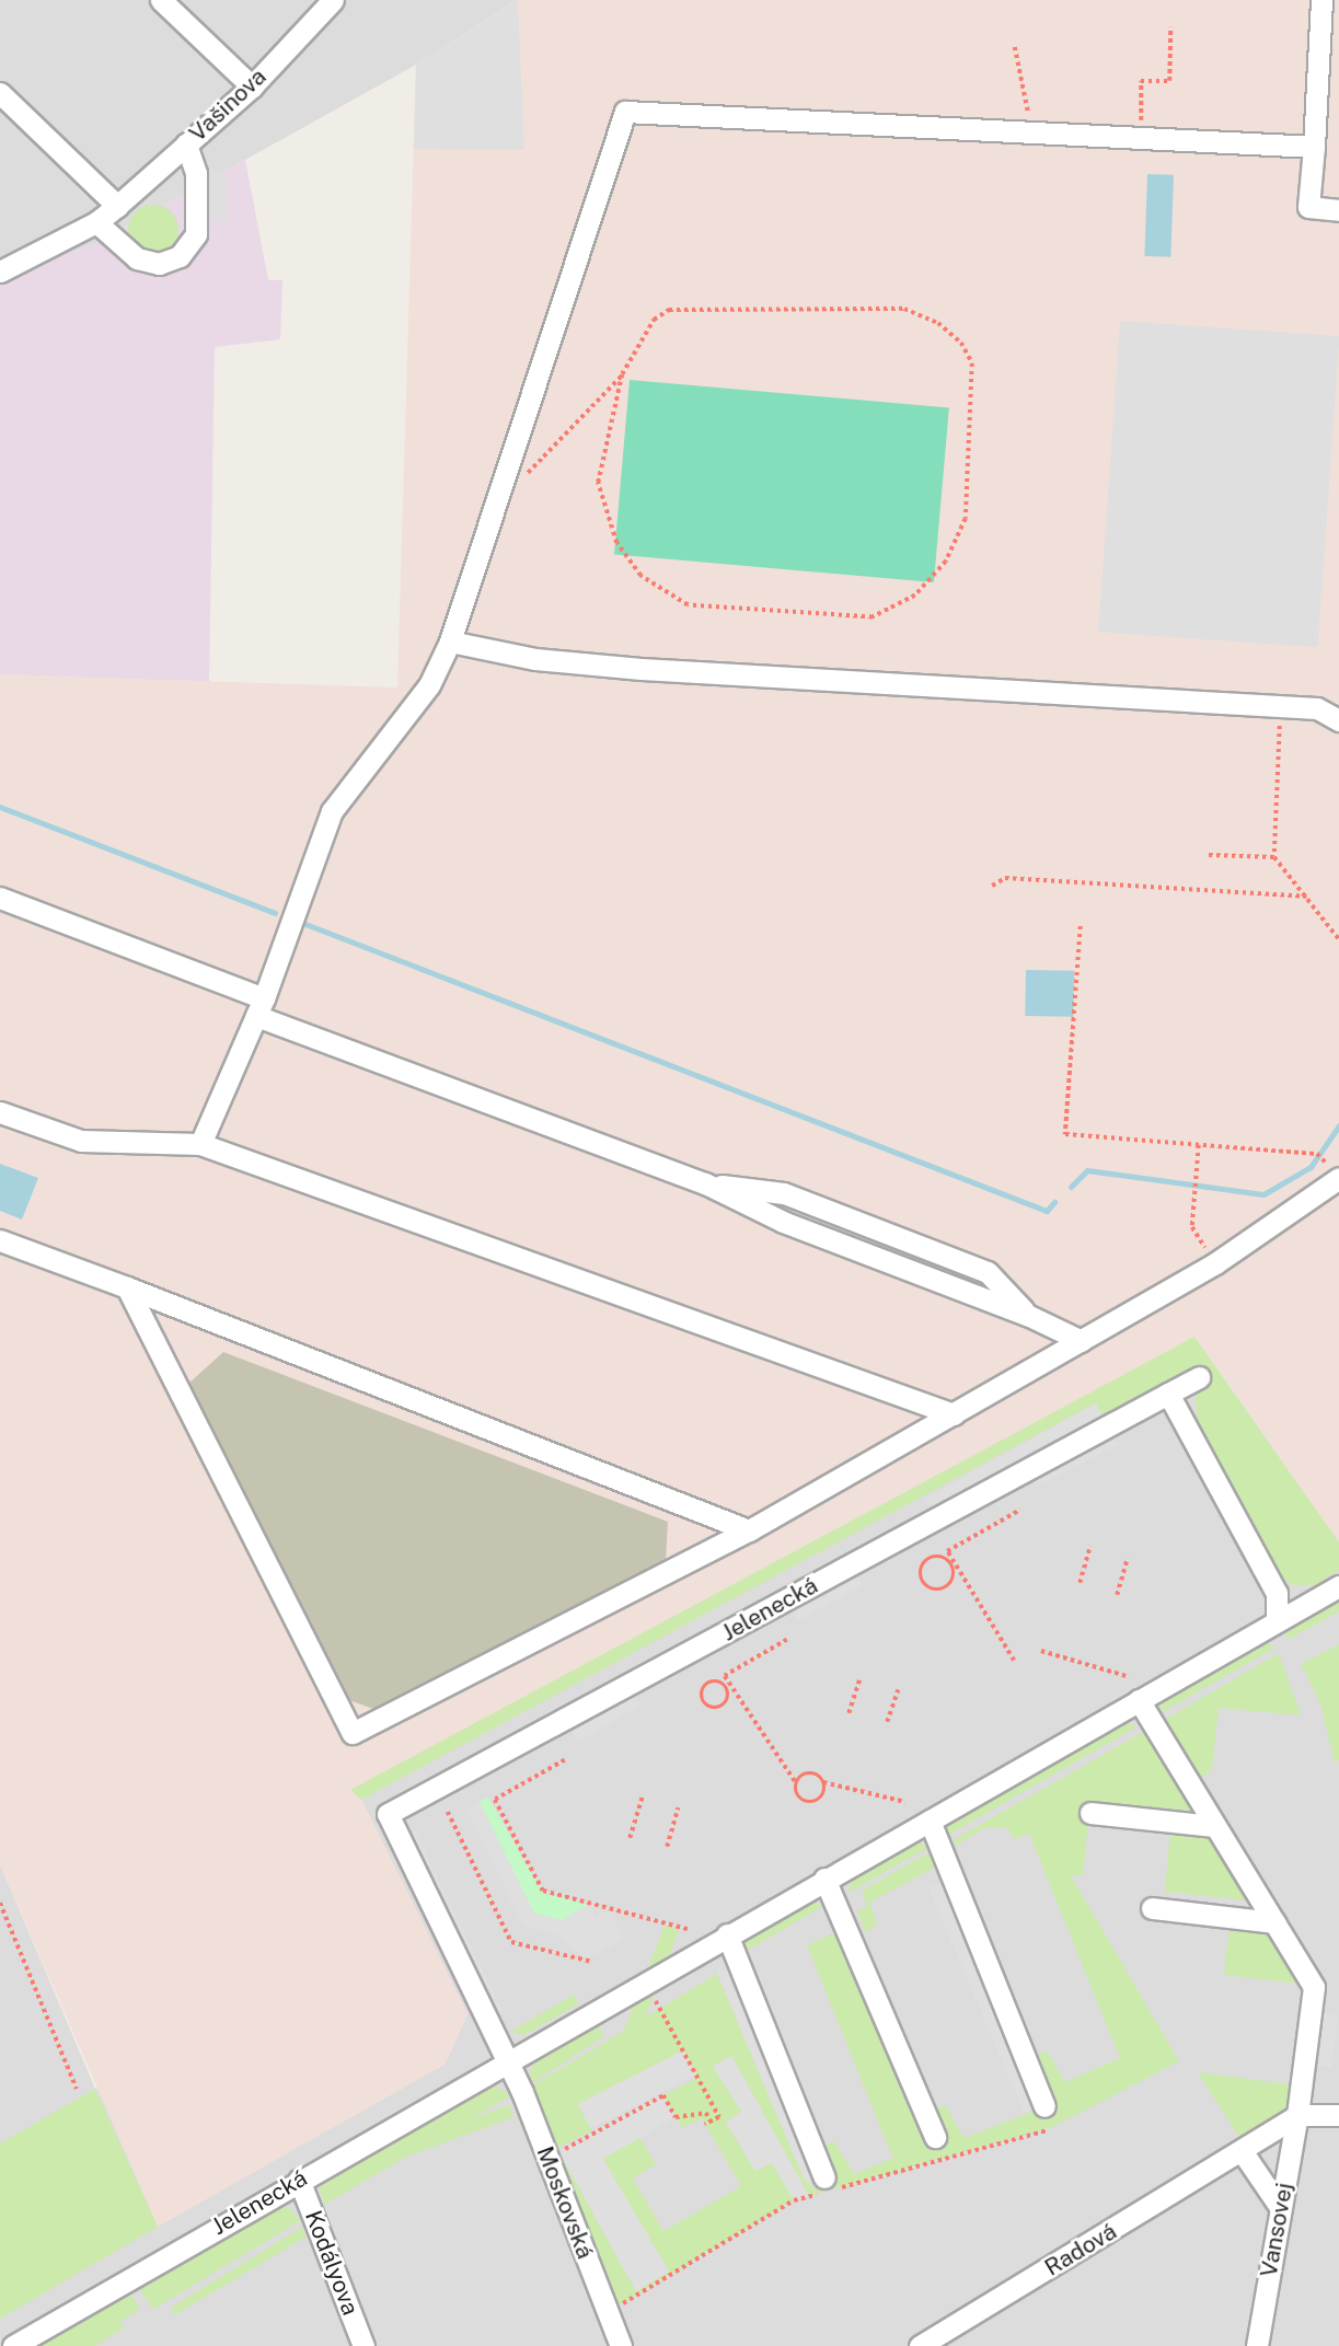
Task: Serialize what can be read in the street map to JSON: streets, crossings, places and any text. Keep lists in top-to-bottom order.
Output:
{
  "streets": {
    "street": [
      "Vašinova",
      "Jelenecká",
      "Moskovská",
      "Vansovej",
      "Radová",
      "Kodályova"
    ]
  },
  "crossings": [
    ["Jelenecká", "Moskovská"],
    ["Jelenecká", "Kodályova"],
    ["Vansovej", "Radová"]
  ]
}
